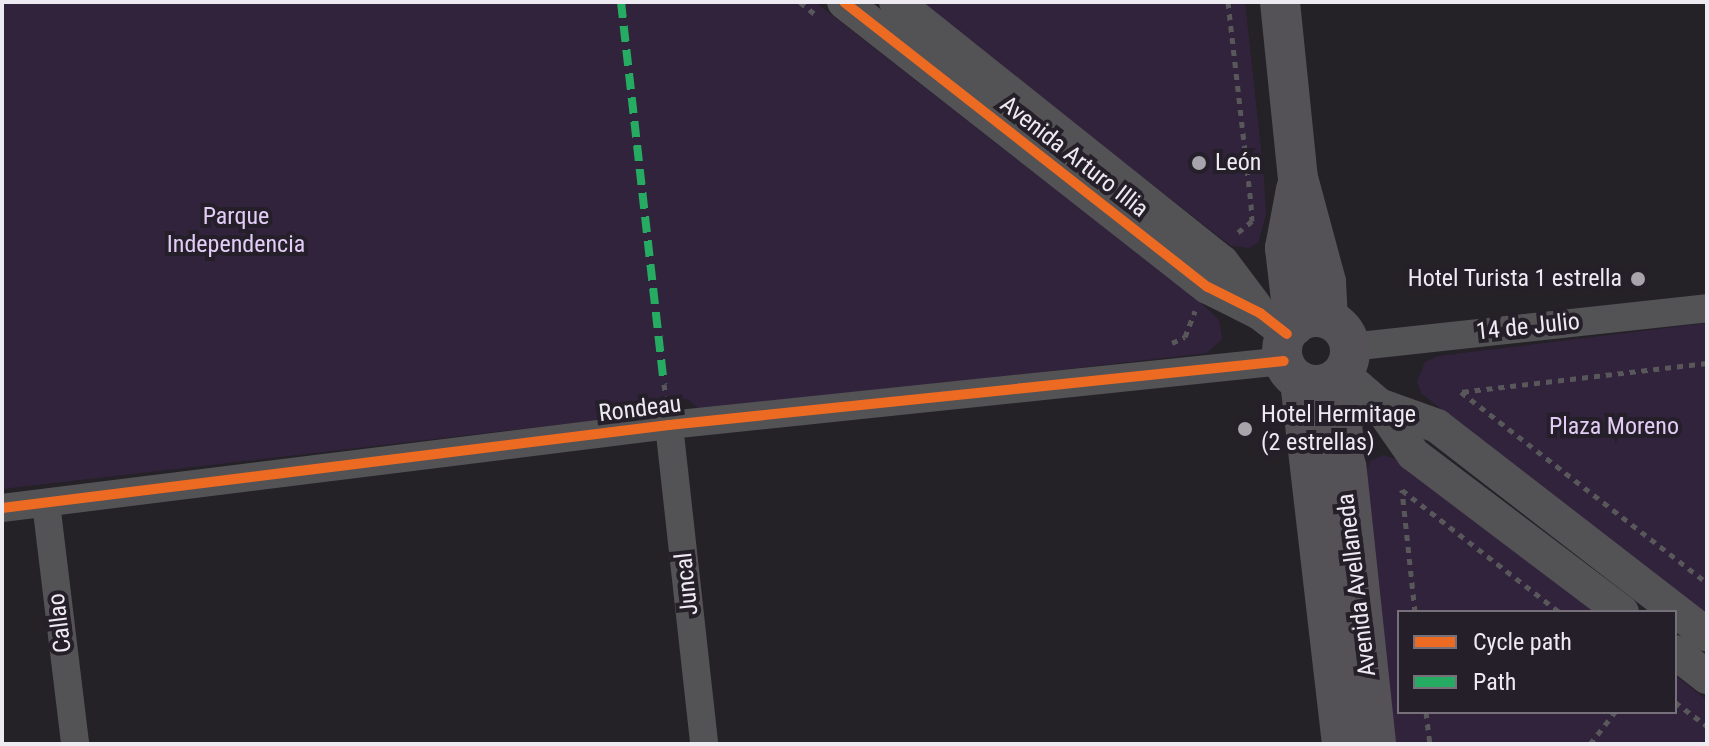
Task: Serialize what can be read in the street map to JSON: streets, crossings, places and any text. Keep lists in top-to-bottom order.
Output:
{
  "streets": {
    "main road": ["Avenida Avellaneda"],
    "street": [
      "Avenida Arturo Illia",
      "14 de Julio",
      "Rondeau",
      "Juncal",
      "Callao"
    ]
  },
  "crossings": [
    ["Avenida Arturo Illia", "14 de Julio"],
    ["Avenida Arturo Illia", "Rondeau"],
    ["Avenida Arturo Illia", "Avenida Avellaneda"],
    ["14 de Julio", "Rondeau"],
    ["14 de Julio", "Avenida Avellaneda"],
    ["Rondeau", "Juncal"],
    ["Rondeau", "Avenida Avellaneda"],
    ["Rondeau", "Callao"]
  ],
  "parks": ["Parque Independencia", "Plaza Moreno"],
  "places": ["León", "Hotel Turista 1 estrella", "Hotel Hermitage (2 estrellas)"],
  "legend": ["Cycle path", "Path"]
}
